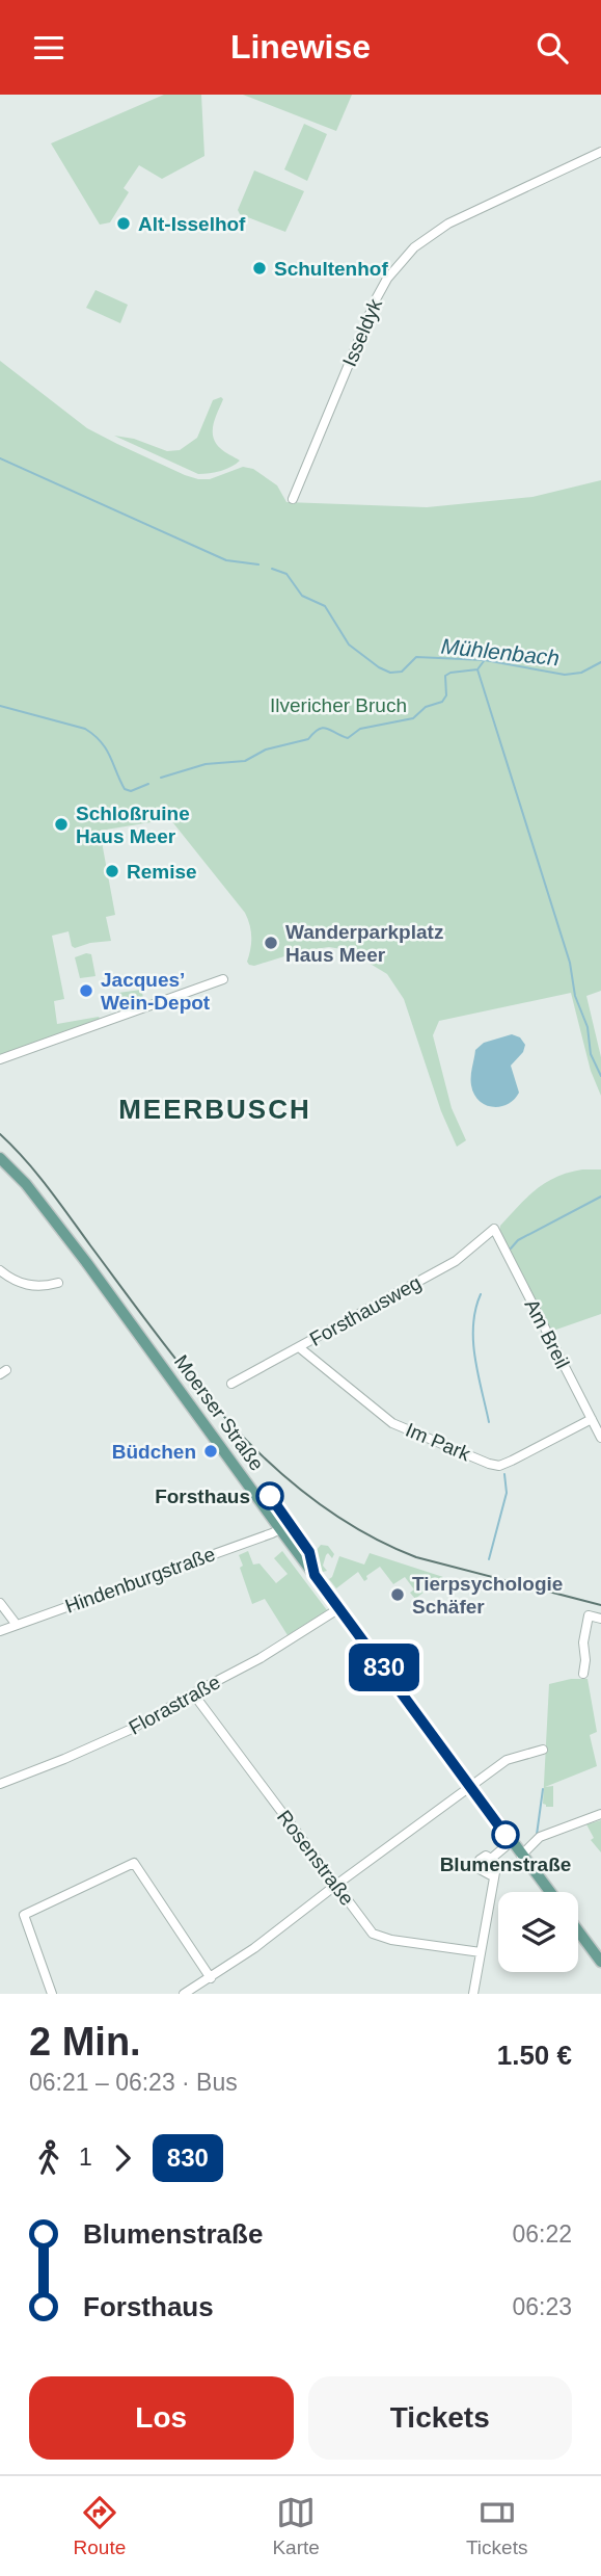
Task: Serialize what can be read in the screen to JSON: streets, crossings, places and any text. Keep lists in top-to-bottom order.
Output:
{
  "streets": {
    "main road": ["Moerser Straße"],
    "street": [
      "Isseldyk",
      "Forsthausweg",
      "Am Breil",
      "Im Park",
      "Hindenburgstraße",
      "Florastraße",
      "Rosenstraße"
    ]
  },
  "crossings": [
    ["Forsthausweg", "Am Breil"],
    ["Forsthausweg", "Im Park"],
    ["Am Breil", "Im Park"],
    ["Moerser Straße", "Hindenburgstraße"],
    ["Moerser Straße", "Florastraße"],
    ["Florastraße", "Rosenstraße"]
  ],
  "districts": ["MEERBUSCH"],
  "water": ["Mühlenbach"],
  "parks": ["Ilvericher Bruch"],
  "places": [
    "Alt-Isselhof",
    "Schultenhof",
    "Schloßruine Haus Meer",
    "Remise",
    "Wanderparkplatz Haus Meer",
    "Jacques’ Wein-Depot",
    "Büdchen",
    "Forsthaus",
    "Tierpsychologie Schäfer",
    "Blumenstraße"
  ],
  "lines": ["bus line 830"],
  "page": {
    "header": "Linewise",
    "on_map": "830",
    "heading": ["2 Min.", "06:21 – 06:23 · Bus", "1.50 €"],
    "legs": ["1", "830"],
    "list": [
      {
        "name": "Blumenstraße",
        "value": "06:22"
      },
      {
        "name": "Forsthaus",
        "value": "06:23"
      }
    ],
    "buttons": ["Los", "Tickets"],
    "tabs": ["Route", "Karte", "Tickets"]
  }
}
